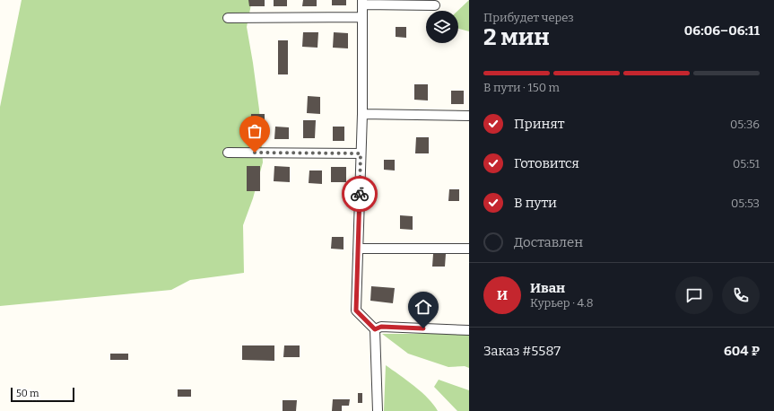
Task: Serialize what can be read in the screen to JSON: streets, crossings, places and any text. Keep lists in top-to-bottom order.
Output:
{
  "scale_bar": "50 m",
  "page": {
    "heading": ["2 мин", "Прибудет через", "06:06–06:11"],
    "panel": [
      "Иван",
      "Курьер · 4.8",
      "Заказ #5587",
      "604 ₽"
    ],
    "bar": "В пути · 150 m",
    "list": [
      ["Принят", "05:36"],
      ["Готовится", "05:51"],
      ["В пути", "05:53"],
      "Доставлен"
    ],
    "round": "И",
    "scale": "50 m"
  }
}
